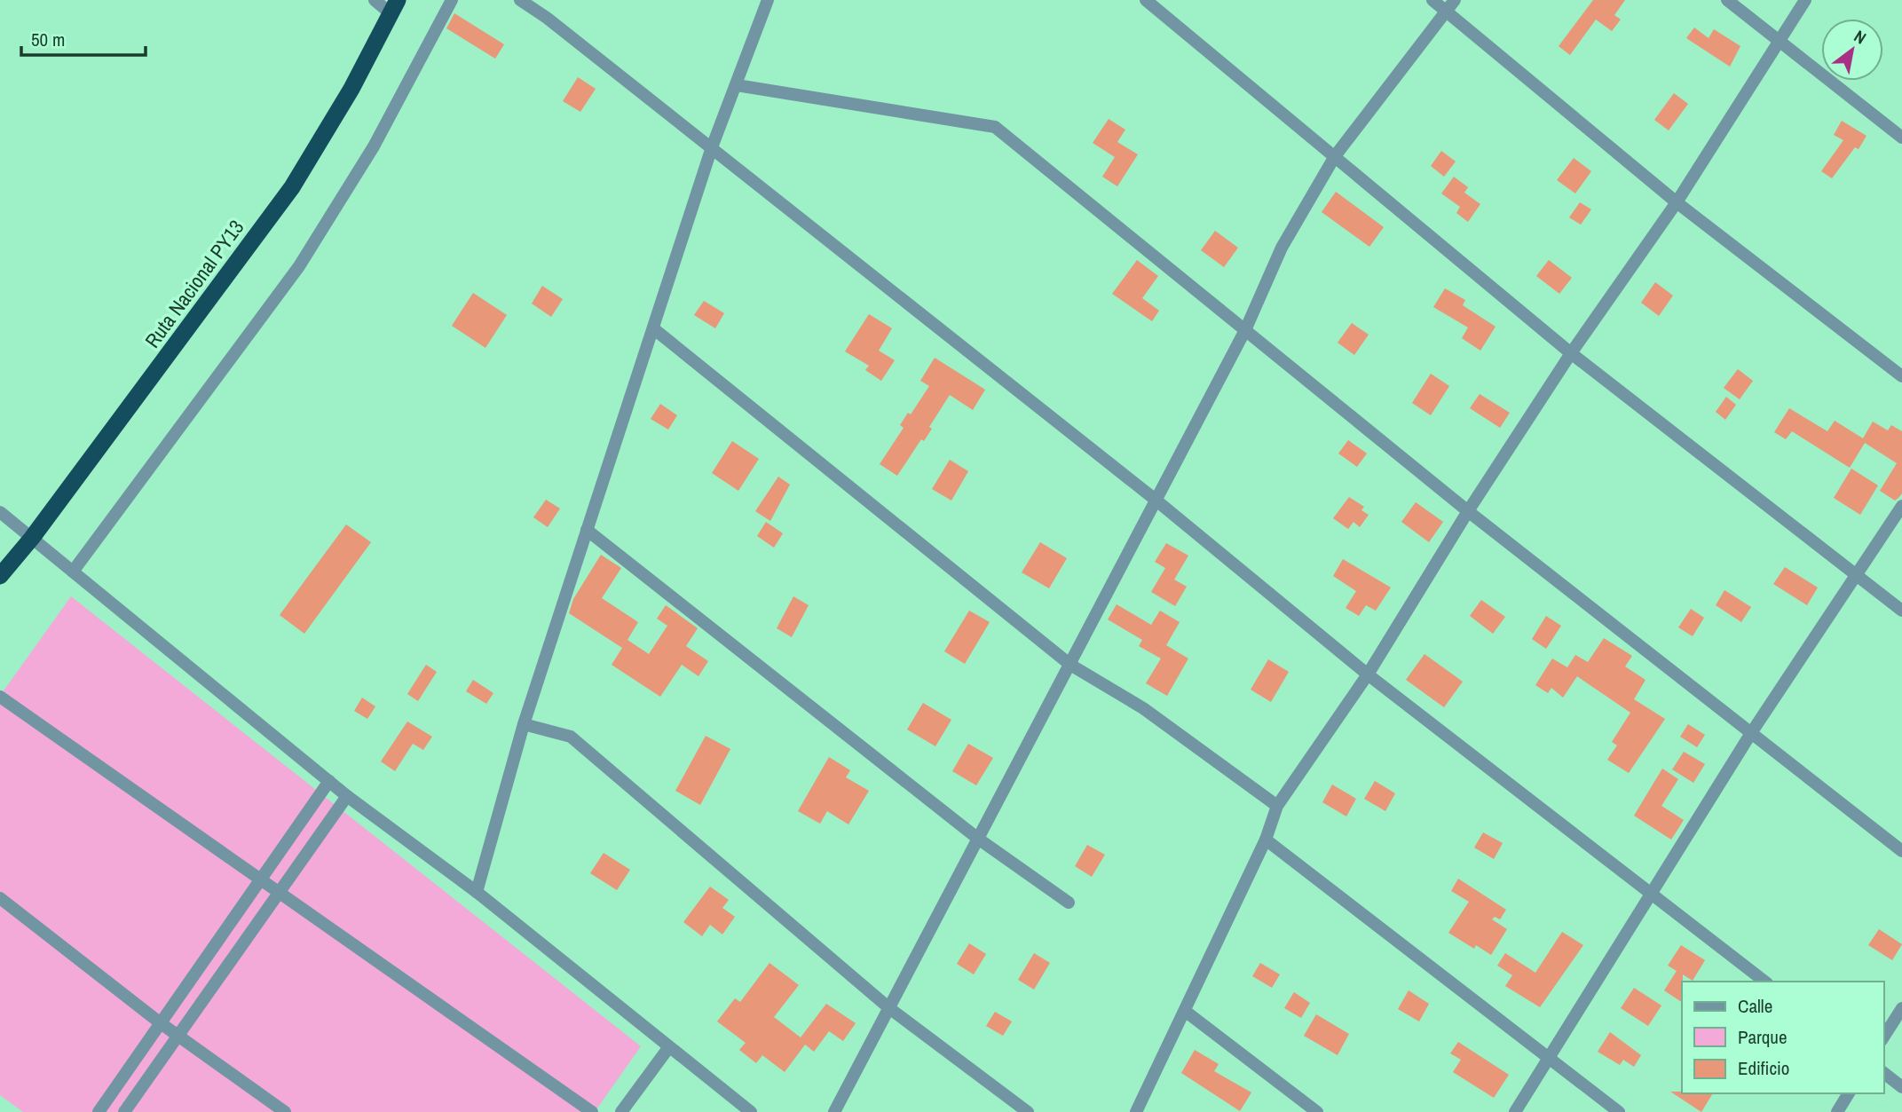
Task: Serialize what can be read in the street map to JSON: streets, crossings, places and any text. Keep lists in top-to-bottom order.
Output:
{
  "streets": {
    "highway": ["Ruta Nacional PY13"]
  },
  "legend": ["Calle", "Parque", "Edificio"],
  "scale_bar": "50 m",
  "north": "top right"
}
